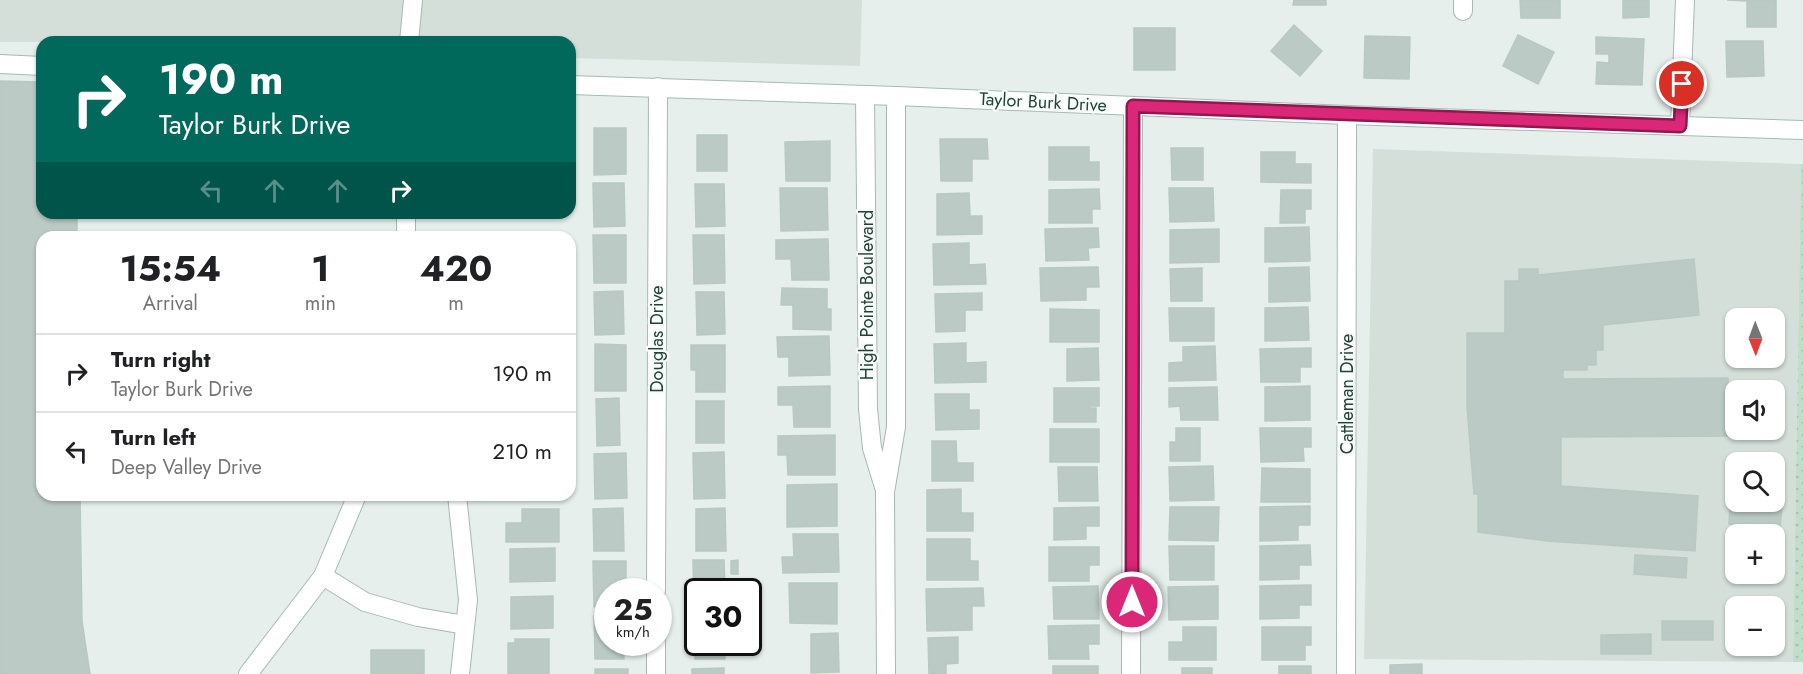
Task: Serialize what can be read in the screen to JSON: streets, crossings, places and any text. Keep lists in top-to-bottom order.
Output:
{
  "streets": {
    "street": [
      "Taylor Burk Drive",
      "High Pointe Boulevard",
      "Douglas Drive",
      "Cattleman Drive"
    ]
  },
  "crossings": [
    ["Taylor Burk Drive", "High Pointe Boulevard"],
    ["Taylor Burk Drive", "Douglas Drive"],
    ["Taylor Burk Drive", "Cattleman Drive"]
  ],
  "north": "bottom",
  "page": {
    "turn": ["190 m", "Taylor Burk Drive"],
    "eta": [
      "15:54",
      "Arrival",
      "1",
      "min",
      "420",
      "m"
    ],
    "map_buttons": ["+", "−"],
    "list": [
      {
        "name": "Turn right",
        "note": "Taylor Burk Drive",
        "value": "190 m"
      },
      {
        "name": "Turn left",
        "note": "Deep Valley Drive",
        "value": "210 m"
      }
    ],
    "speed": "25 km/h",
    "limit": "30"
  }
}
